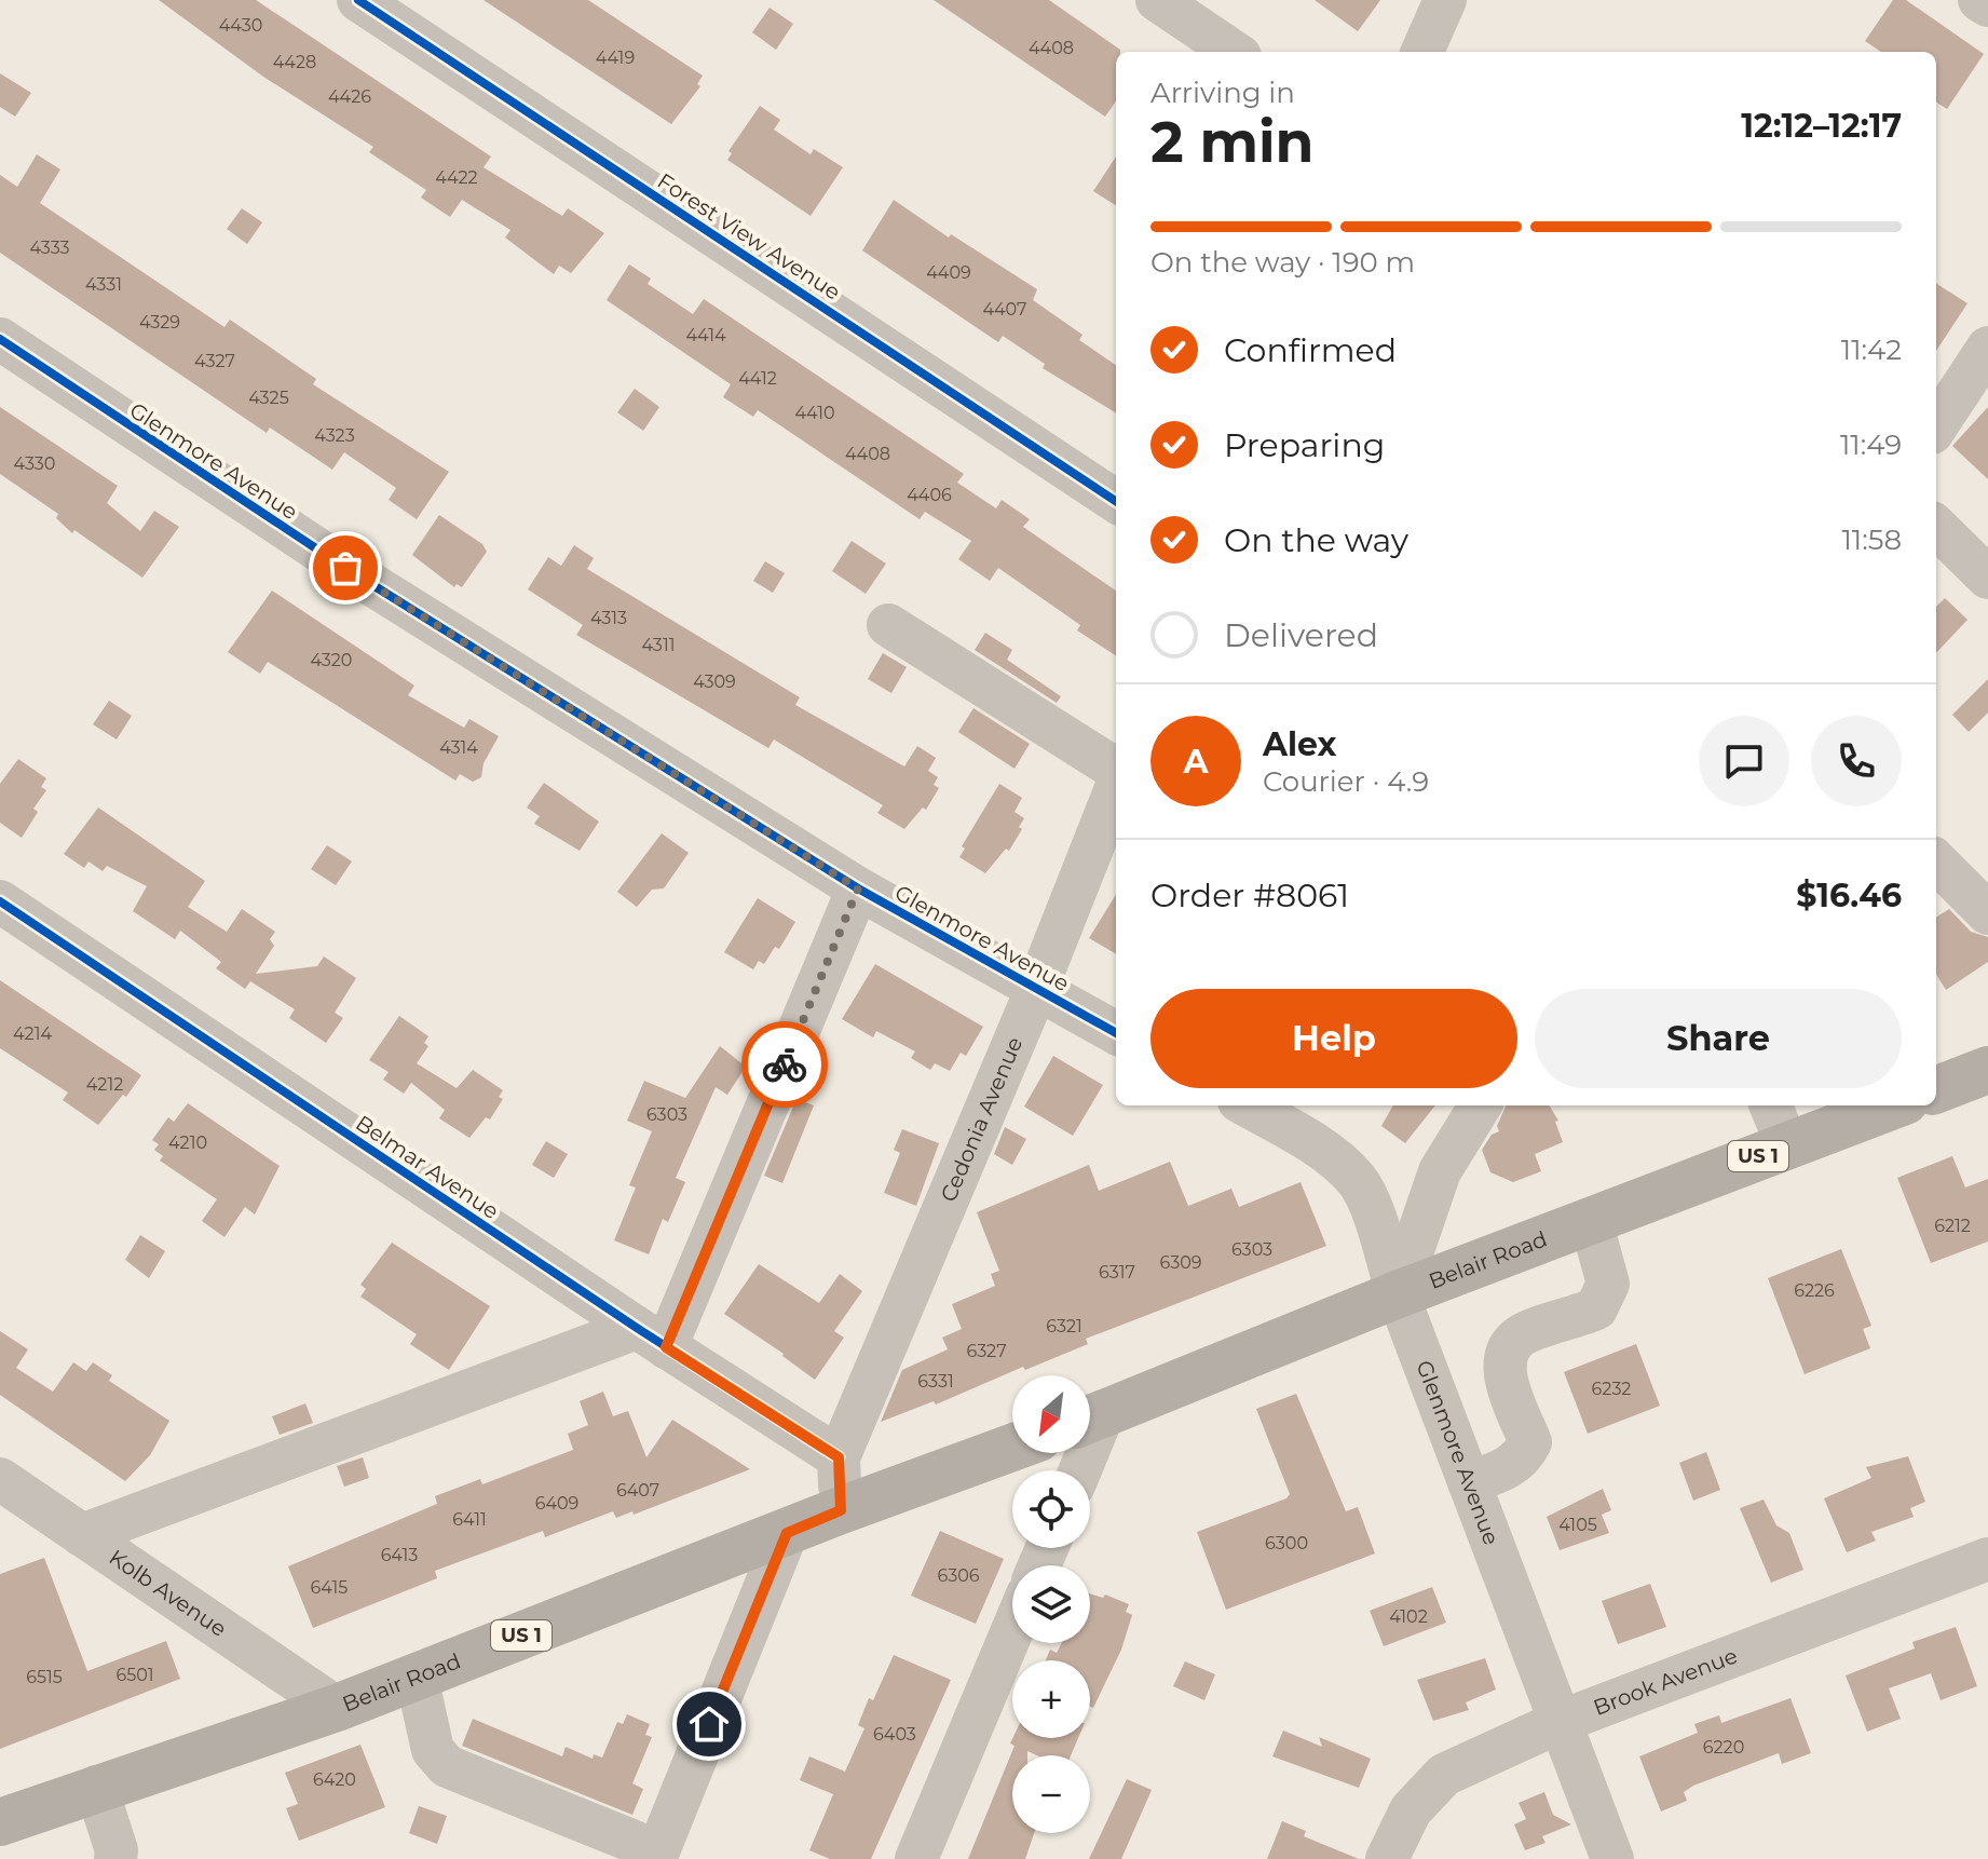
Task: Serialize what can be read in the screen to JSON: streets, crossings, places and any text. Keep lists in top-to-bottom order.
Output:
{
  "streets": {
    "main road": ["US 1", "Belair Road"],
    "street": [
      "Forest View Avenue",
      "Glenmore Avenue",
      "Cedonia Avenue",
      "Belmar Avenue",
      "Kolb Avenue",
      "Brook Avenue"
    ]
  },
  "crossings": [
    ["Glenmore Avenue", "Cedonia Avenue"],
    ["Glenmore Avenue", "Belair Road"],
    ["Glenmore Avenue", "Brook Avenue"],
    ["Cedonia Avenue", "Belmar Avenue"],
    ["Belair Road", "Kolb Avenue"]
  ],
  "house_numbers": [
    "4430",
    "4408",
    "4419",
    "4428",
    "4426",
    "4422",
    "4333",
    "4409",
    "4331",
    "4407",
    "4329",
    "4414",
    "4327",
    "4412",
    "4325",
    "4410",
    "4323",
    "4408",
    "4330",
    "4406",
    "4313",
    "4311",
    "4320",
    "4309",
    "4314",
    "4214",
    "4212",
    "6303",
    "4210",
    "6212",
    "6303",
    "6309",
    "6317",
    "6226",
    "6321",
    "6327",
    "6331",
    "6232",
    "6407",
    "6409",
    "6411",
    "4105",
    "6300",
    "6413",
    "6306",
    "6415",
    "4102",
    "6501",
    "6515",
    "6403",
    "6220",
    "6420"
  ],
  "north": "bottom left",
  "page": {
    "heading": ["2 min", "Arriving in", "12:12–12:17"],
    "panel": [
      "Alex",
      "Courier · 4.9",
      "Order #8061",
      "$16.46"
    ],
    "bar": "On the way · 190 m",
    "list": [
      ["Confirmed", "11:42"],
      ["Preparing", "11:49"],
      ["On the way", "11:58"],
      "Delivered"
    ],
    "round": "A",
    "buttons": ["Help", "Share"],
    "map_buttons": ["+", "−"]
  }
}
